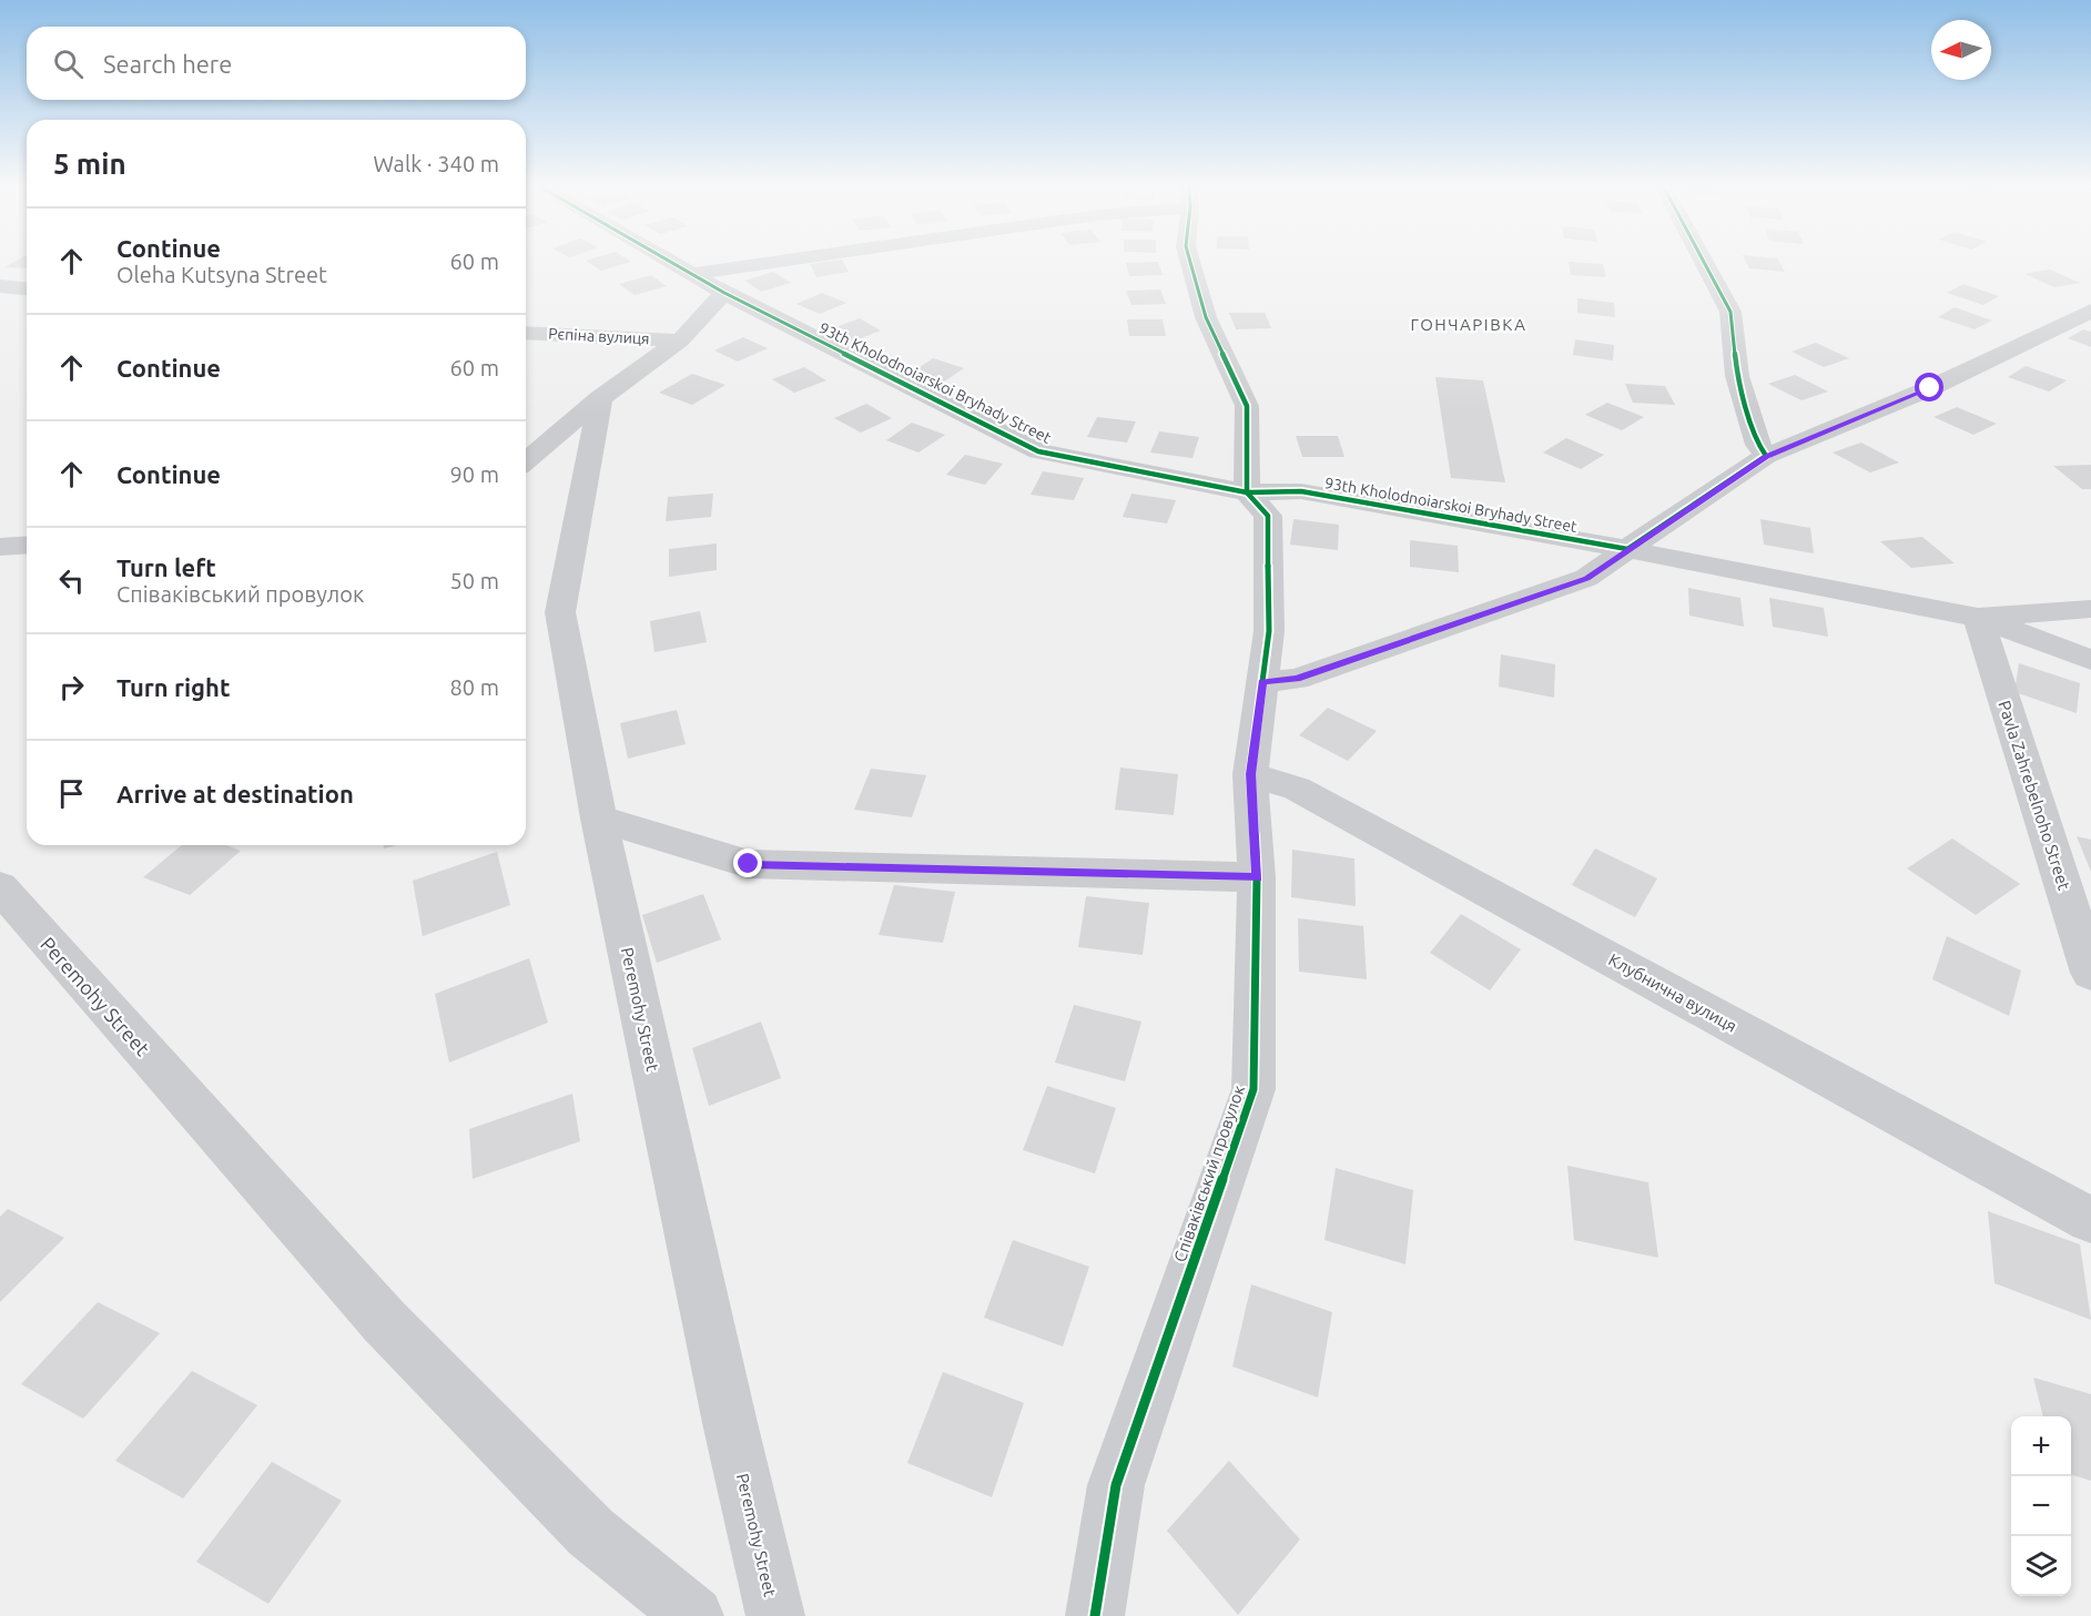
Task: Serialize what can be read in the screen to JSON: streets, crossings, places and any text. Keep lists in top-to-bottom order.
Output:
{
  "streets": {
    "street": [
      "Рєпіна вулиця",
      "93th Kholodnoiarskoi Bryhady Street",
      "Pavla Zahrebelnoho Street",
      "Клубнична вулиця",
      "Peremohy Street",
      "Співаківський провулок"
    ]
  },
  "crossings": [
    ["93th Kholodnoiarskoi Bryhady Street", "Pavla Zahrebelnoho Street"],
    ["93th Kholodnoiarskoi Bryhady Street", "Співаківський провулок"],
    ["Клубнична вулиця", "Співаківський провулок"]
  ],
  "districts": ["ГОНЧАРІВКА"],
  "north": "left",
  "page": {
    "search": "Search here",
    "heading": ["5 min", "Walk · 340 m"],
    "list": [
      ["Continue", "Oleha Kutsyna Street", "60 m"],
      ["Continue", "60 m"],
      ["Continue", "90 m"],
      ["Turn left", "Співаківський провулок", "50 m"],
      ["Turn right", "80 m"],
      "Arrive at destination"
    ],
    "map_buttons": ["+", "−"]
  }
}
